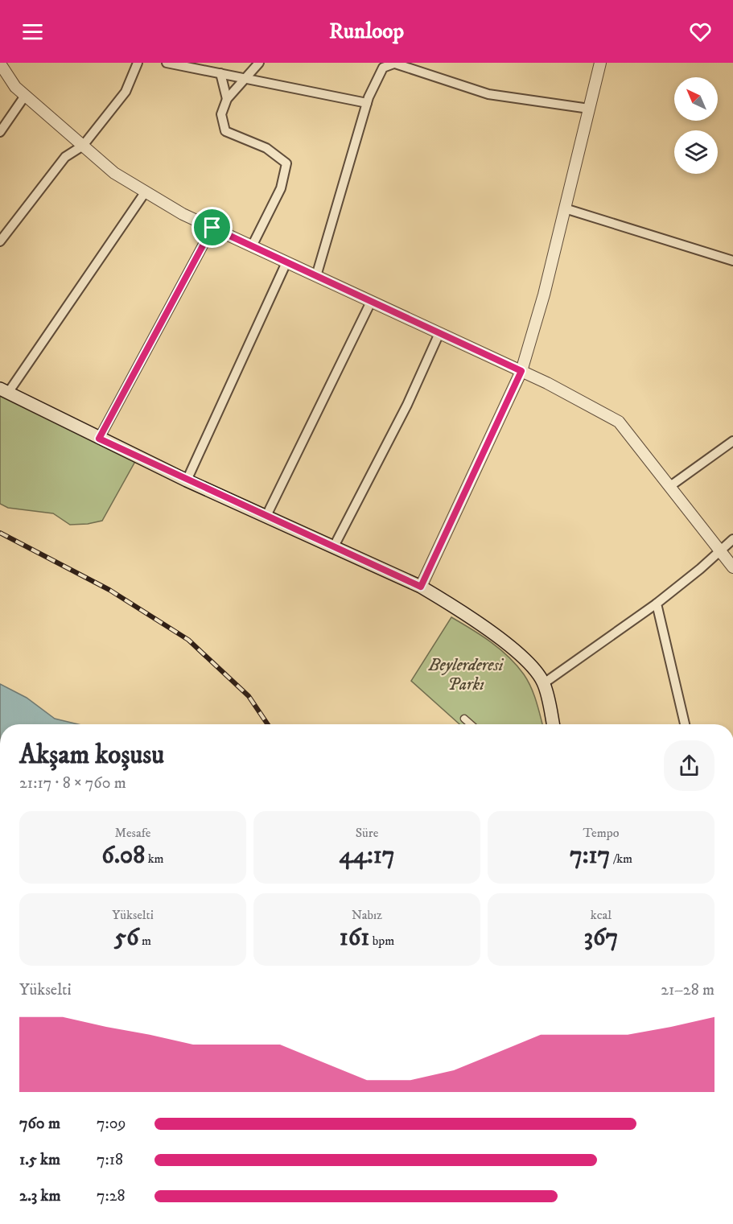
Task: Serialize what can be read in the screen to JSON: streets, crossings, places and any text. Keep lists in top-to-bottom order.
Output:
{
  "parks": ["Beylerderesi Parkı"],
  "north": "top left",
  "page": {
    "header": "Runloop",
    "heading": ["Akşam koşusu", "21:17 · 8 × 760 m"],
    "stats": [
      ["Mesafe", "6.08 km"],
      ["Süre", "44:17"],
      ["Tempo", "7:17 /km"],
      ["Yükselti", "56 m"],
      ["Nabız", "161 bpm"],
      ["kcal", "367"]
    ],
    "chart": ["Yükselti", "21–28 m"],
    "list": [
      {
        "name": "760 m",
        "note": "7:09"
      },
      {
        "name": "1.5 km",
        "note": "7:18"
      },
      {
        "name": "2.3 km",
        "note": "7:28"
      }
    ]
  }
}
